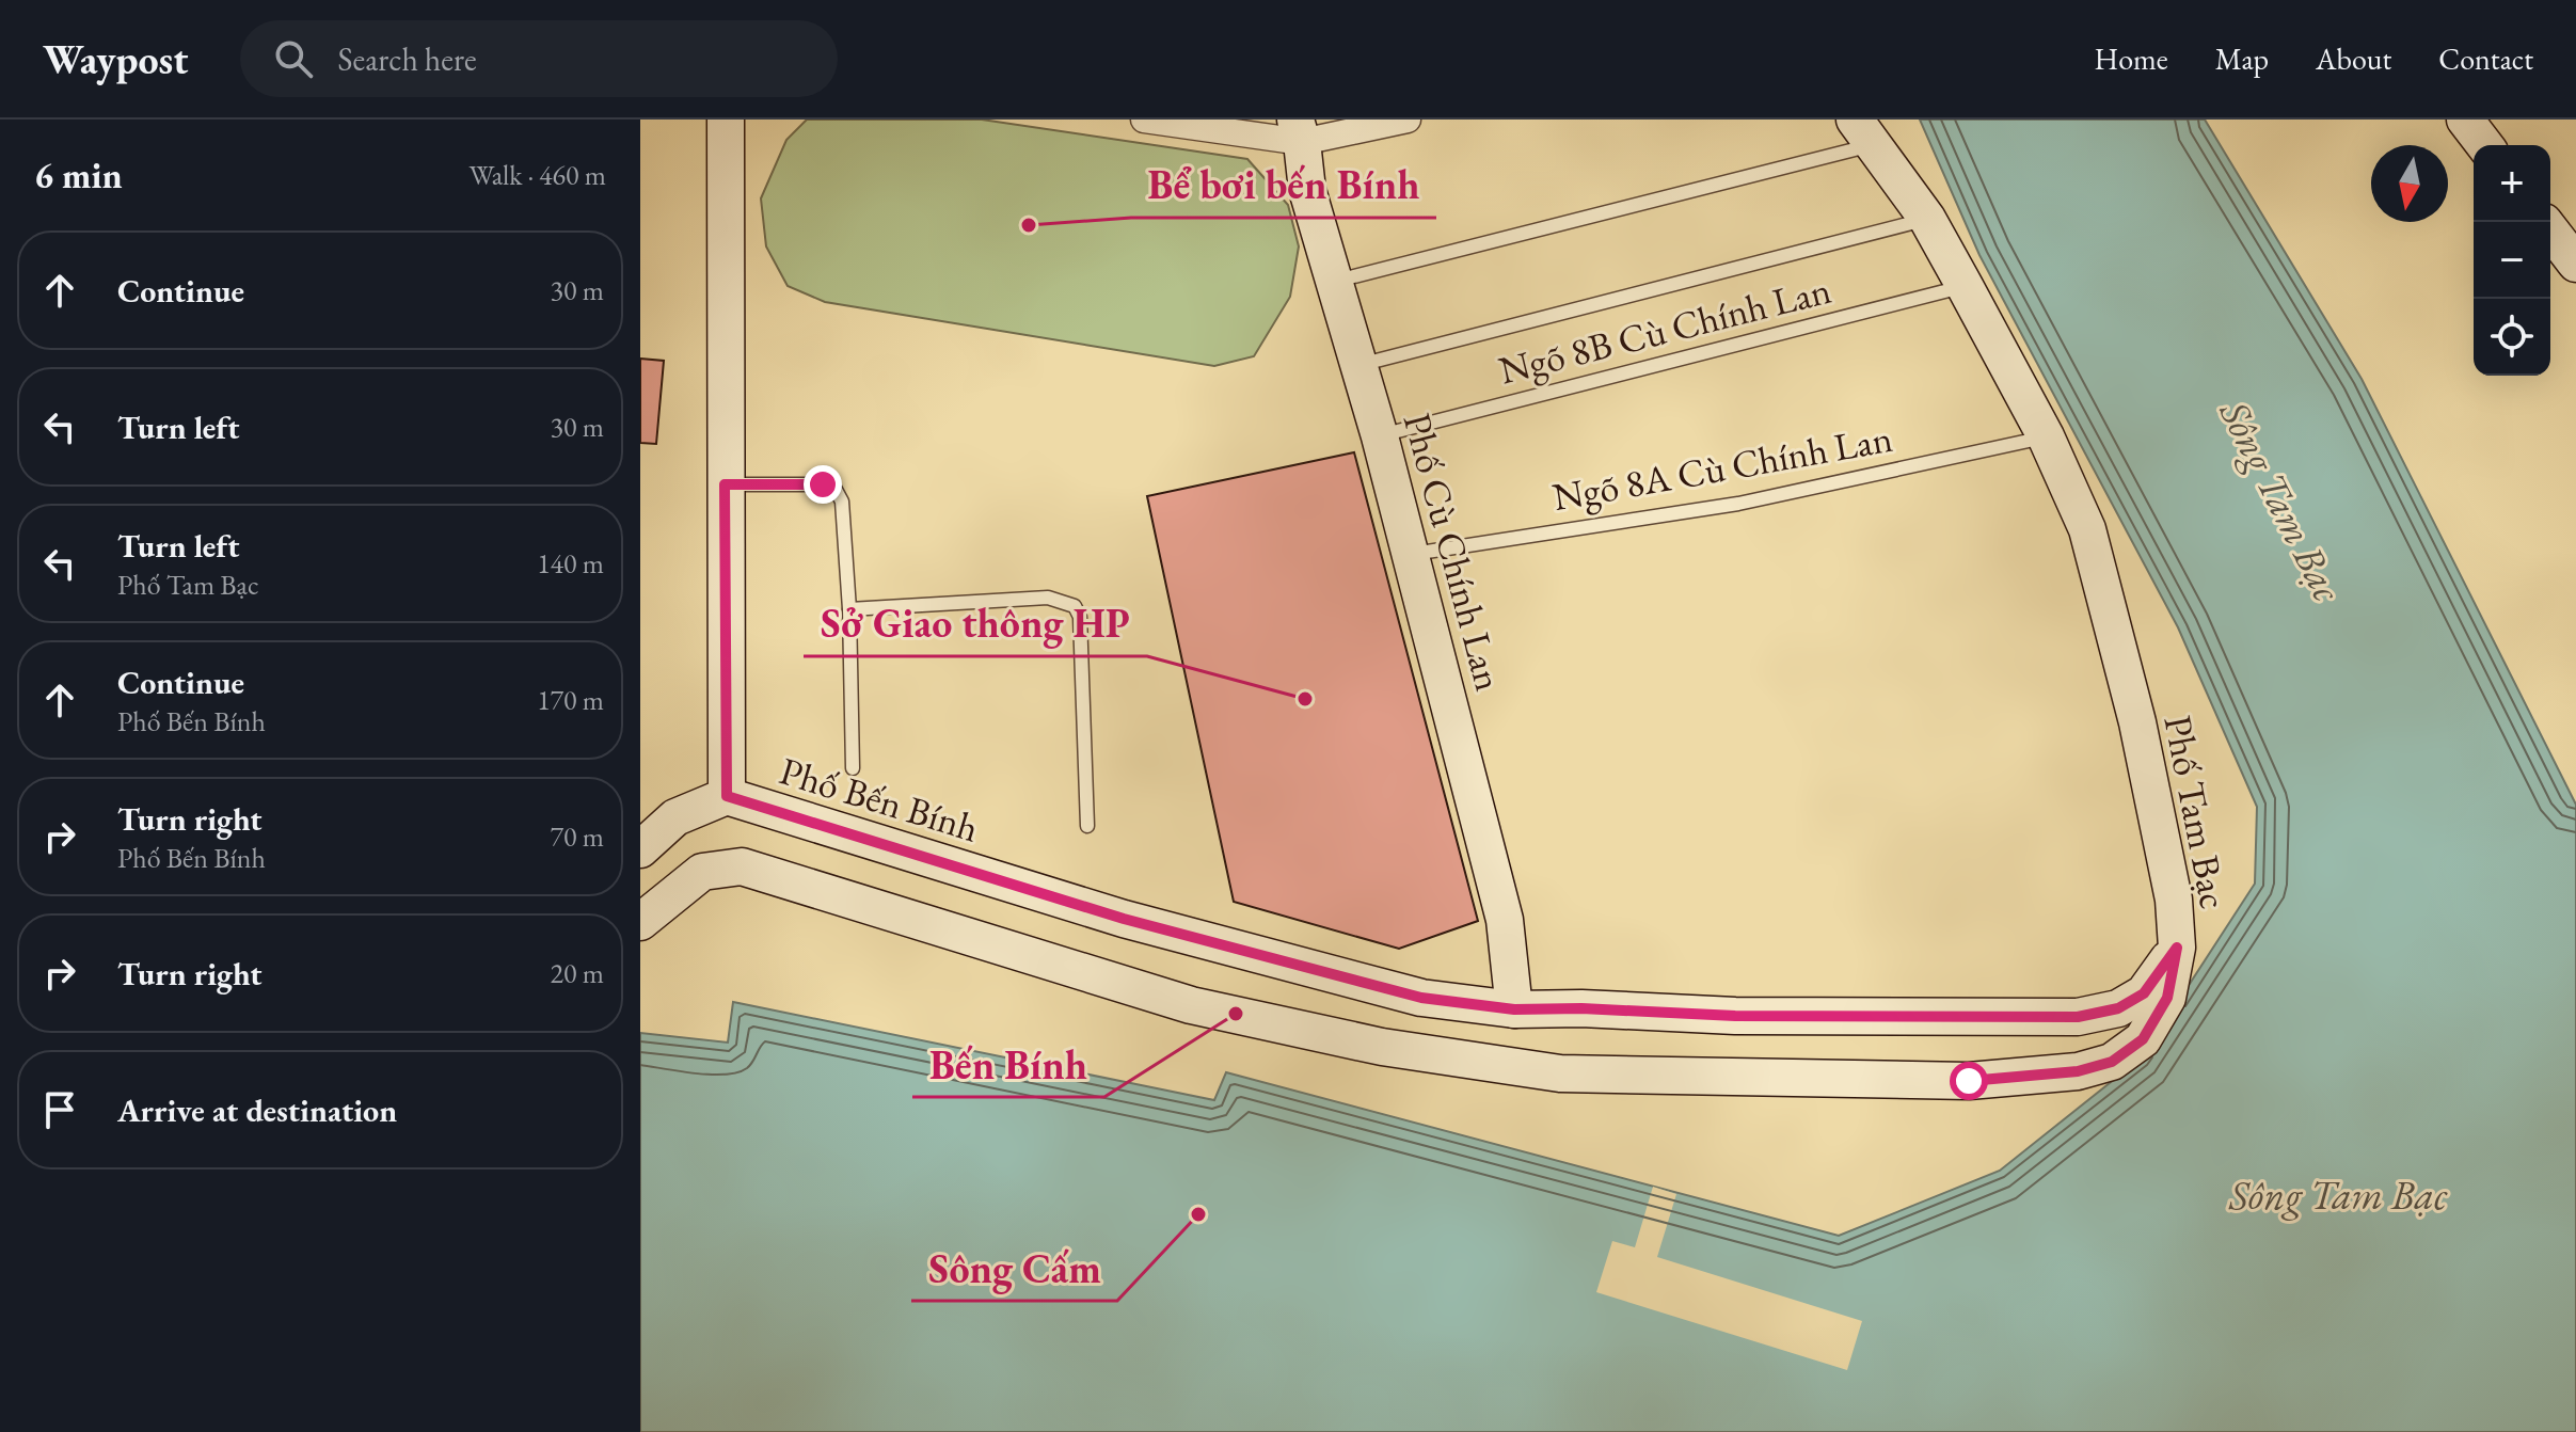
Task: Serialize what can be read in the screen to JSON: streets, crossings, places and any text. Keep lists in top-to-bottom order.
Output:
{
  "streets": {
    "main road": ["Phố Cù Chính Lan", "Phố Bến Bính", "Phố Tam Bạc"],
    "lane": ["Ngõ 8B Cù Chính Lan", "Ngõ 8A Cù Chính Lan"]
  },
  "crossings": [
    ["Ngõ 8B Cù Chính Lan", "Phố Cù Chính Lan"],
    ["Ngõ 8B Cù Chính Lan", "Phố Tam Bạc"],
    ["Ngõ 8A Cù Chính Lan", "Phố Cù Chính Lan"],
    ["Ngõ 8A Cù Chính Lan", "Phố Tam Bạc"],
    ["Phố Cù Chính Lan", "Phố Bến Bính"],
    ["Phố Cù Chính Lan", "Phố Tam Bạc"],
    ["Phố Bến Bính", "Phố Tam Bạc"]
  ],
  "water": ["Sông Tam Bạc"],
  "places": [
    "Bể bơi bến Bính",
    "Sở Giao thông HP",
    "Bến Bính",
    "Sông Cấm"
  ],
  "north": "bottom",
  "page": {
    "header": "Waypost",
    "search": "Search here",
    "nav": [
      "Home",
      "Map",
      "About",
      "Contact"
    ],
    "heading": ["6 min", "Walk · 460 m"],
    "map_buttons": ["+", "−"],
    "list": [
      ["Continue", "30 m"],
      ["Turn left", "30 m"],
      ["Turn left", "Phố Tam Bạc", "140 m"],
      ["Continue", "Phố Bến Bính", "170 m"],
      ["Turn right", "Phố Bến Bính", "70 m"],
      ["Turn right", "20 m"],
      "Arrive at destination"
    ]
  }
}
